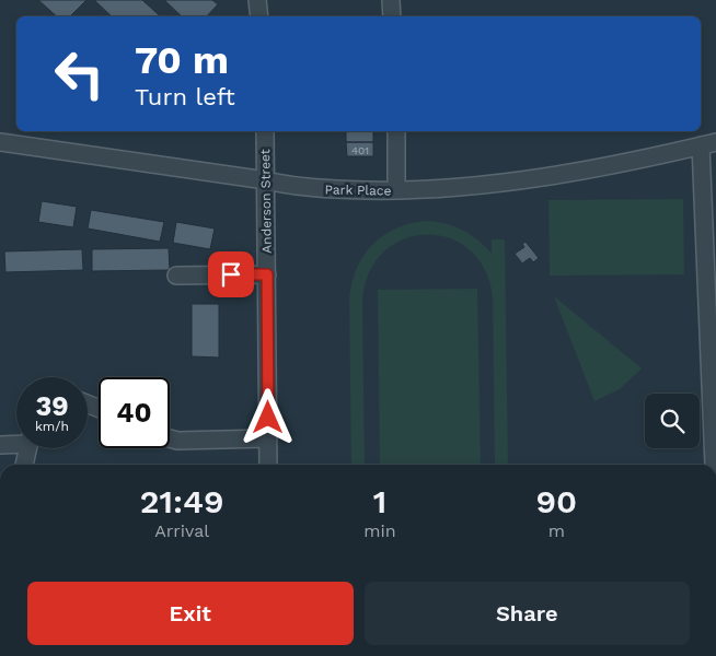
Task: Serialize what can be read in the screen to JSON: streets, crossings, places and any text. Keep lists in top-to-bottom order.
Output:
{
  "streets": {
    "street": ["Park Place", "Anderson Street"]
  },
  "crossings": [
    ["Park Place", "Anderson Street"]
  ],
  "house_numbers": ["401"],
  "page": {
    "turn": ["70 m", "Turn left"],
    "speed": "39 km/h",
    "limit": "40",
    "eta": [
      "21:49",
      "Arrival",
      "1",
      "min",
      "90",
      "m"
    ],
    "buttons": ["Exit", "Share"]
  }
}
